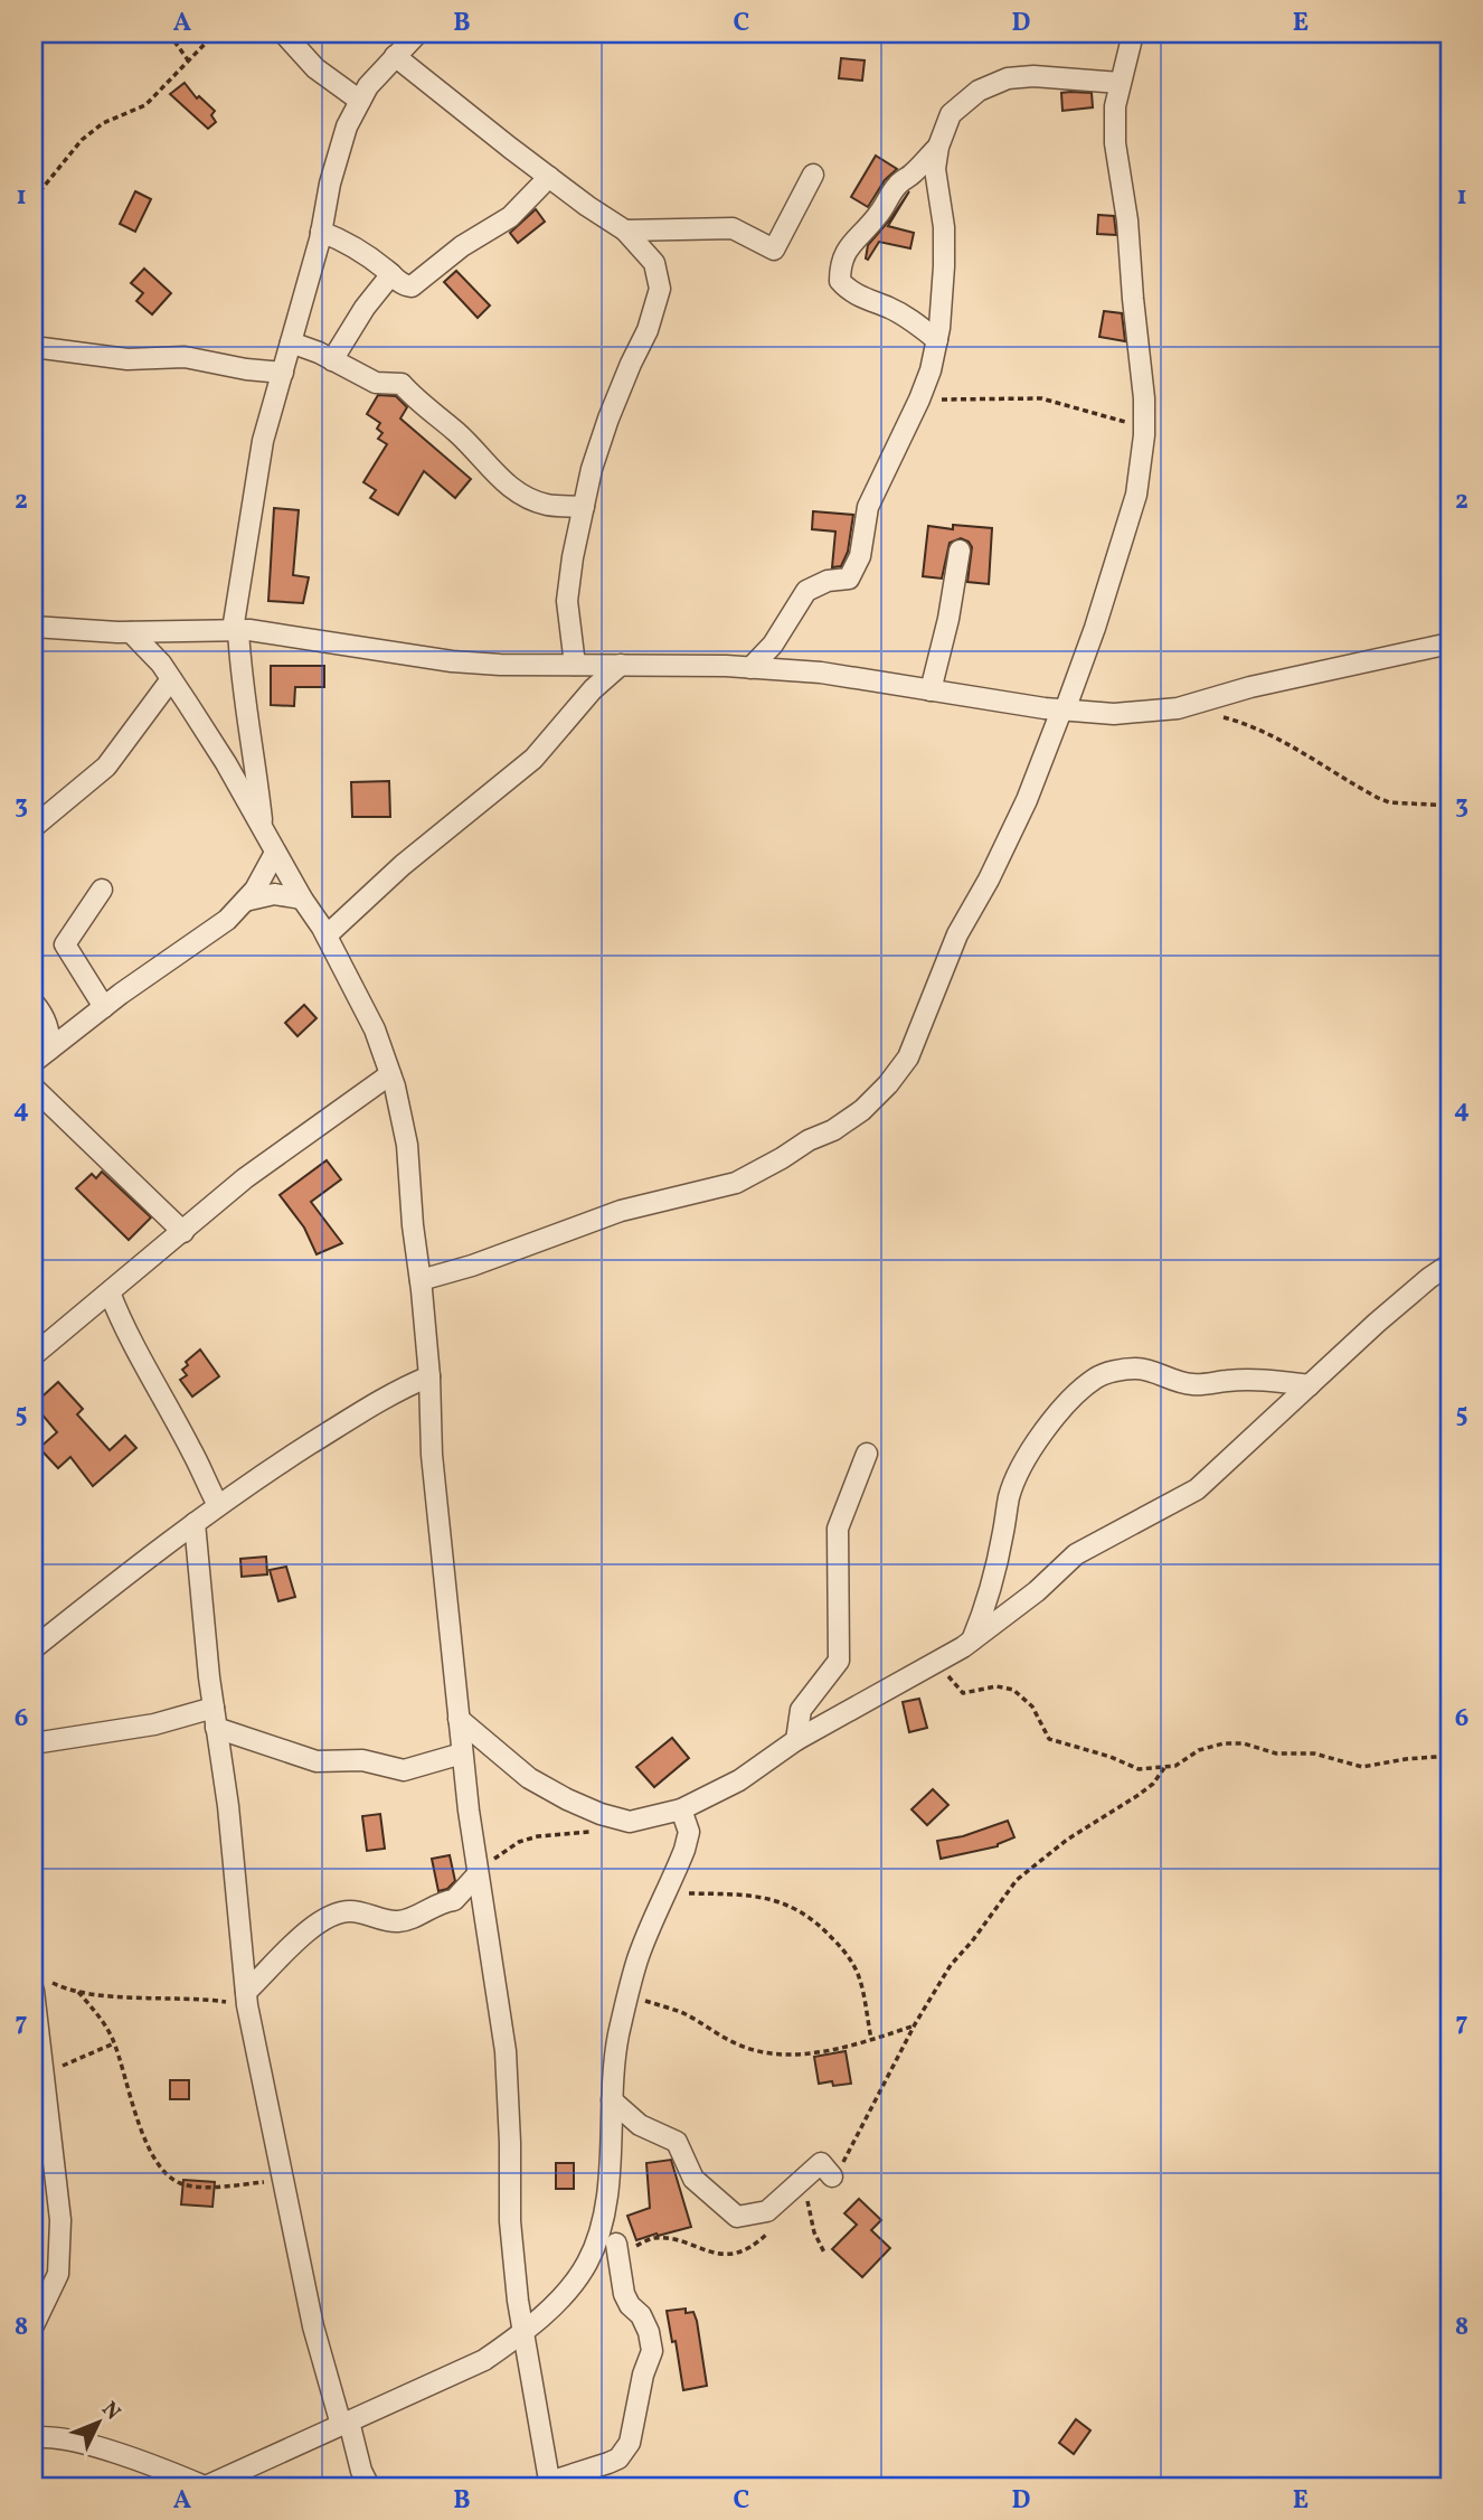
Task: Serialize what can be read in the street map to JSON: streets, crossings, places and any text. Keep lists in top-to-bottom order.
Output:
{
  "north": "top right",
  "grid": {
    "columns": [
      "A",
      "B",
      "C",
      "D",
      "E"
    ],
    "rows": [
      "1",
      "2",
      "3",
      "4",
      "5",
      "6",
      "7",
      "8"
    ]
  }
}
